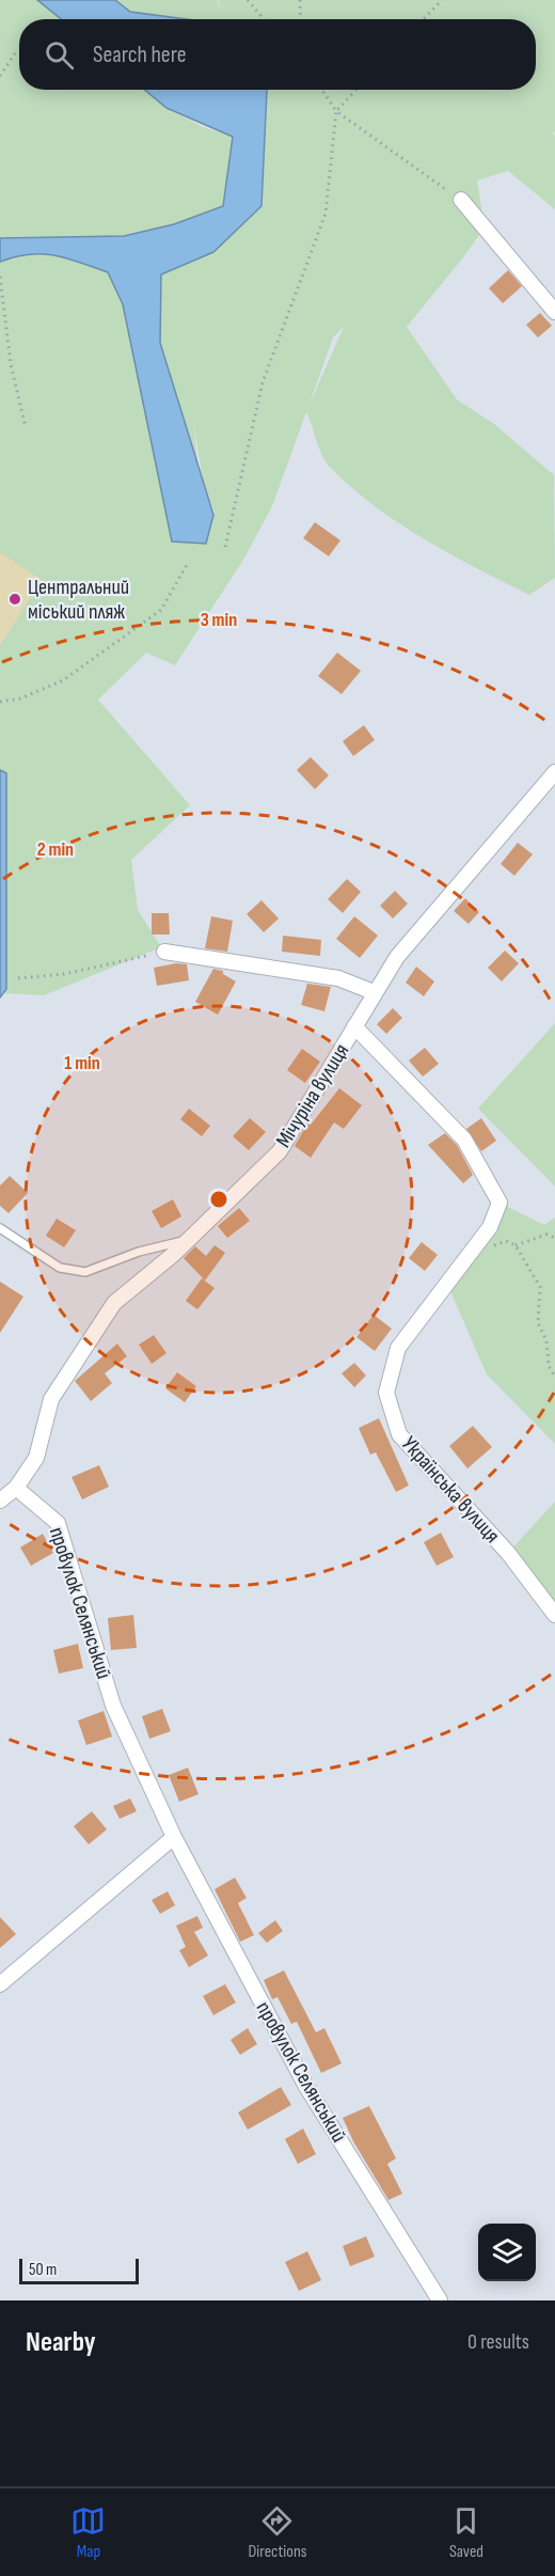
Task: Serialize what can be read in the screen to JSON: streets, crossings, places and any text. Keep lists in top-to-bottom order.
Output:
{
  "streets": {
    "street": ["Мічуріна вулиця", "Українська вулиця", "провулок Селянський"]
  },
  "crossings": [
    ["Мічуріна вулиця", "Українська вулиця"],
    ["Мічуріна вулиця", "провулок Селянський"]
  ],
  "places": ["Центральний міський пляж"],
  "scale_bar": "50 m",
  "page": {
    "search": "Search here",
    "scale": "50 m",
    "heading": ["Nearby", "0 results"],
    "nav": ["Map", "Directions", "Saved"]
  },
  "rings": ["3 min", "2 min", "1 min"]
}
